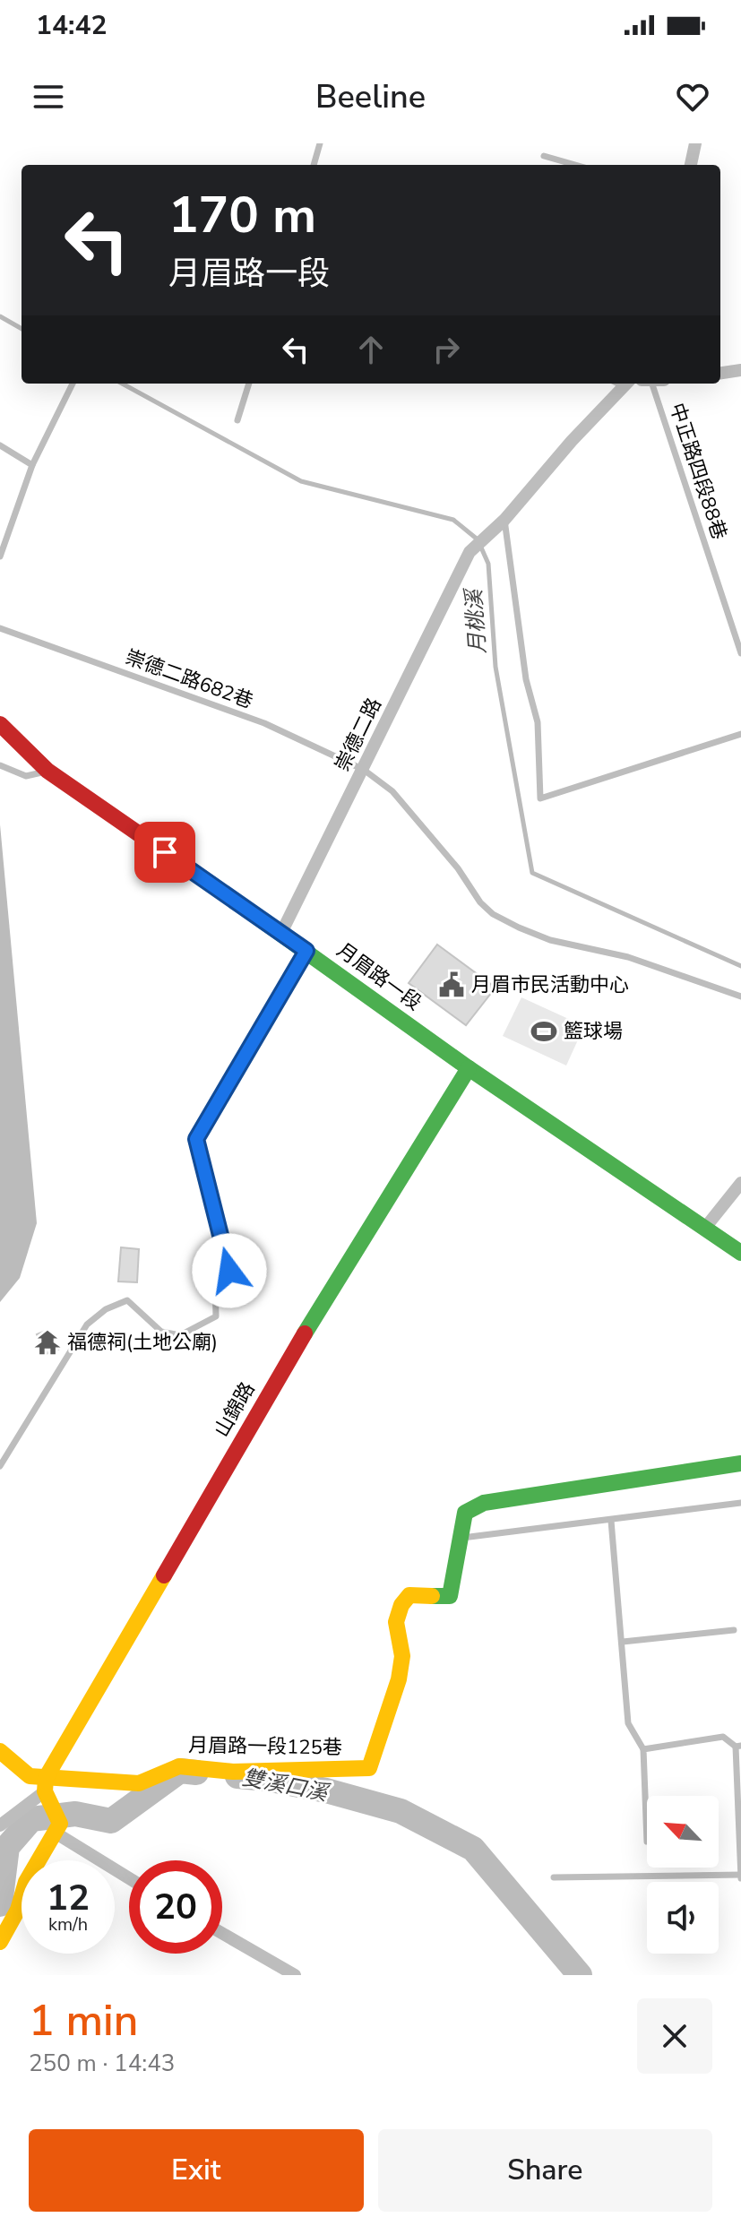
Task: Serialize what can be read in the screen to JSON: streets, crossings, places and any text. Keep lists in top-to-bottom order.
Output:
{
  "streets": {
    "street": [
      "崇德二路",
      "月眉路一段",
      "山錦路",
      "月眉路一段125巷"
    ],
    "lane": ["中正路四段88巷", "崇德二路682巷"]
  },
  "crossings": [
    ["崇德二路682巷", "崇德二路"],
    ["崇德二路", "月眉路一段"],
    ["月眉路一段", "山錦路"],
    ["山錦路", "月眉路一段125巷"]
  ],
  "water": ["月桃溪", "雙溪口溪"],
  "places": {
    "public building": ["月眉市民活動中心"],
    "sports": ["籃球場"],
    "temple": ["福德祠(土地公廟)"]
  },
  "north": "top left",
  "page": {
    "status": "14:42",
    "header": "Beeline",
    "turn": ["170 m", "月眉路一段"],
    "speed": "12 km/h",
    "limit": "20",
    "heading": ["1 min", "250 m · 14:43"],
    "buttons": ["Exit", "Share"]
  }
}
